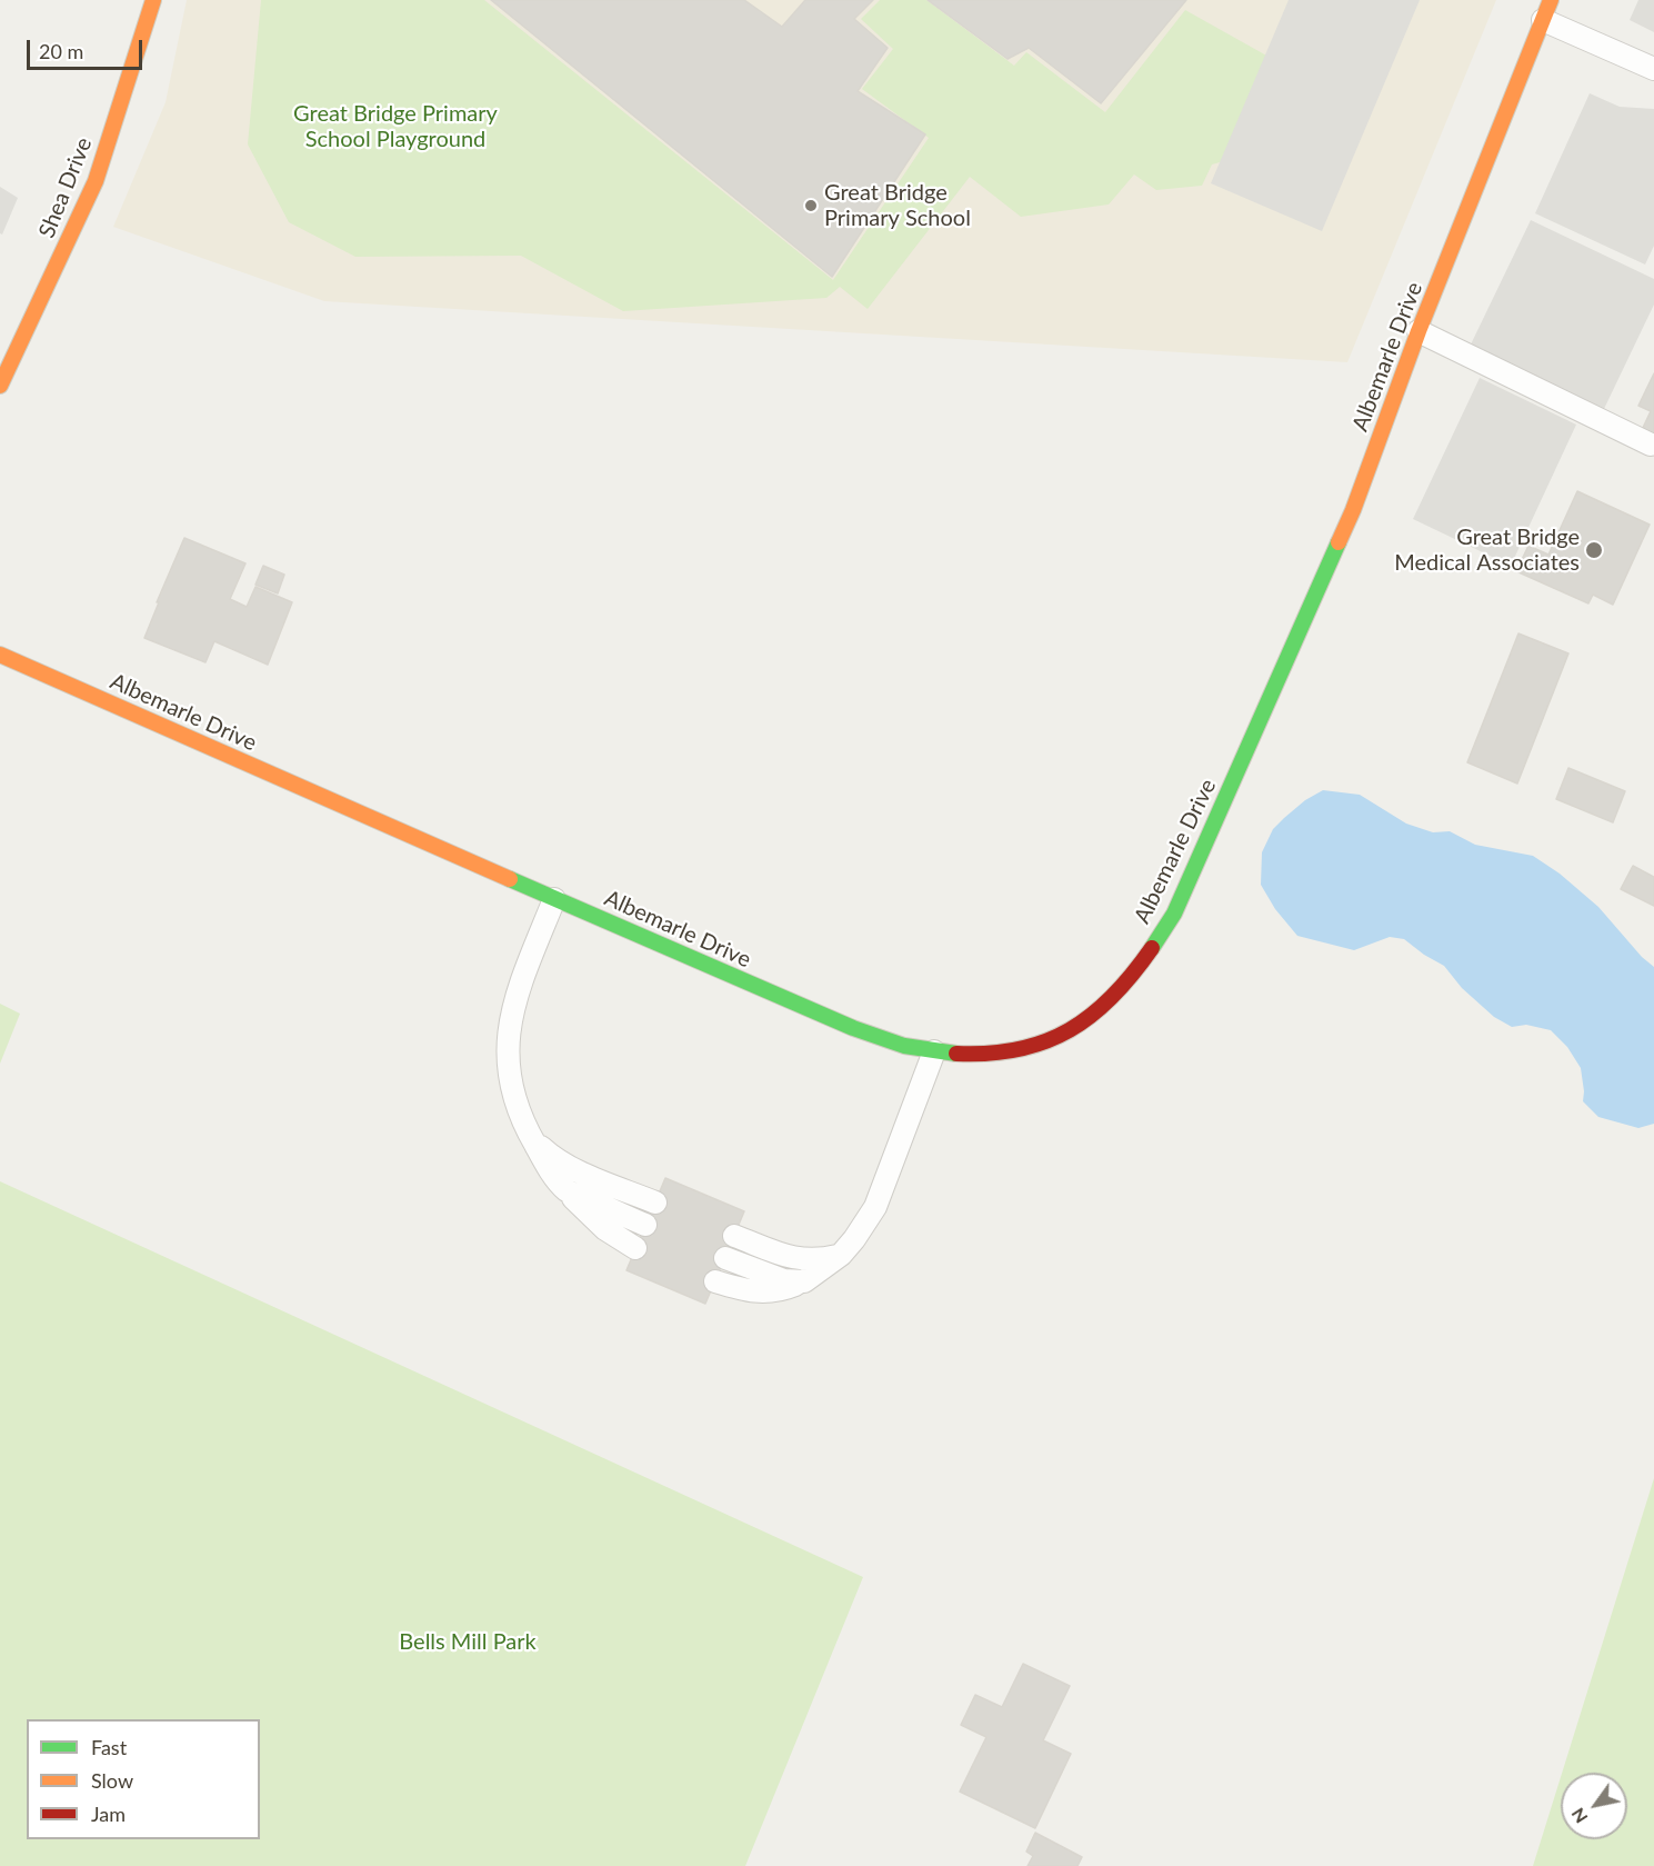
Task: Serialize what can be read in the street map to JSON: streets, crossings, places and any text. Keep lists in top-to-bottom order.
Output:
{
  "streets": {
    "street": ["Shea Drive", "Albemarle Drive"]
  },
  "parks": ["Great Bridge Primary School Playground", "Bells Mill Park"],
  "places": ["Great Bridge Primary School", "Great Bridge Medical Associates"],
  "legend": ["Fast", "Slow", "Jam"],
  "scale_bar": "20 m",
  "north": "bottom left"
}
